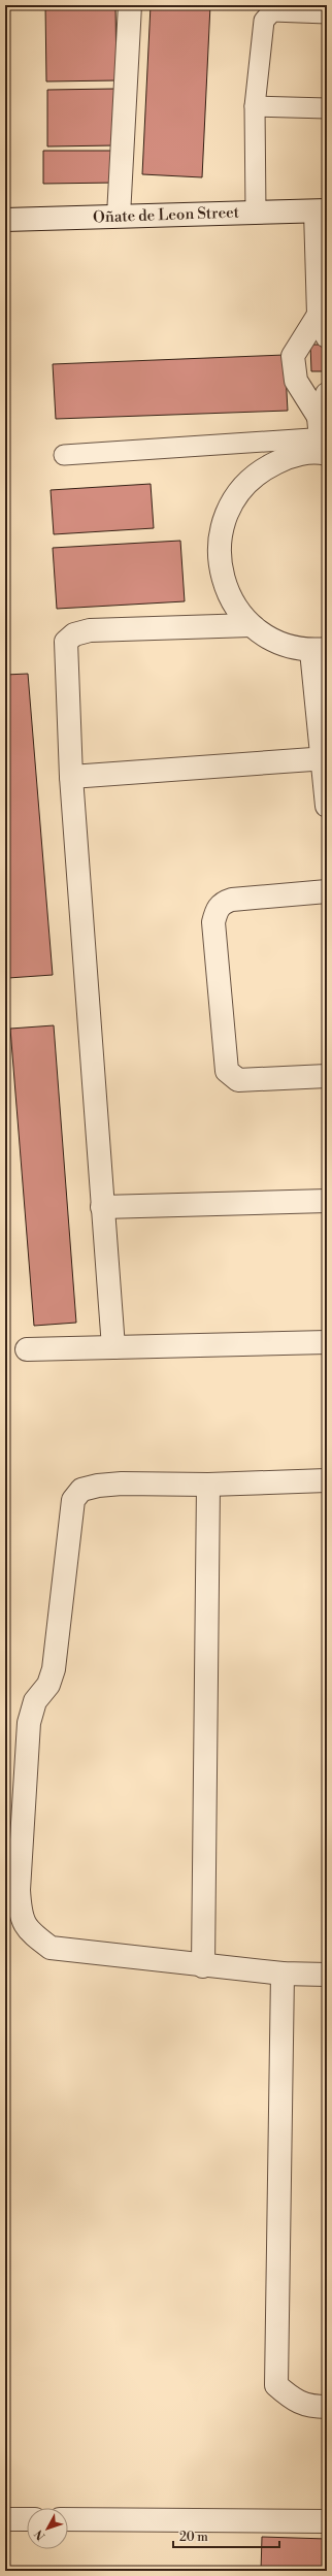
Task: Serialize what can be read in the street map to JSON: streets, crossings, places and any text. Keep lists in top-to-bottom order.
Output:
{
  "streets": {
    "street": ["Oñate de Leon Street"]
  },
  "scale_bar": "20 m",
  "north": "bottom left"
}
